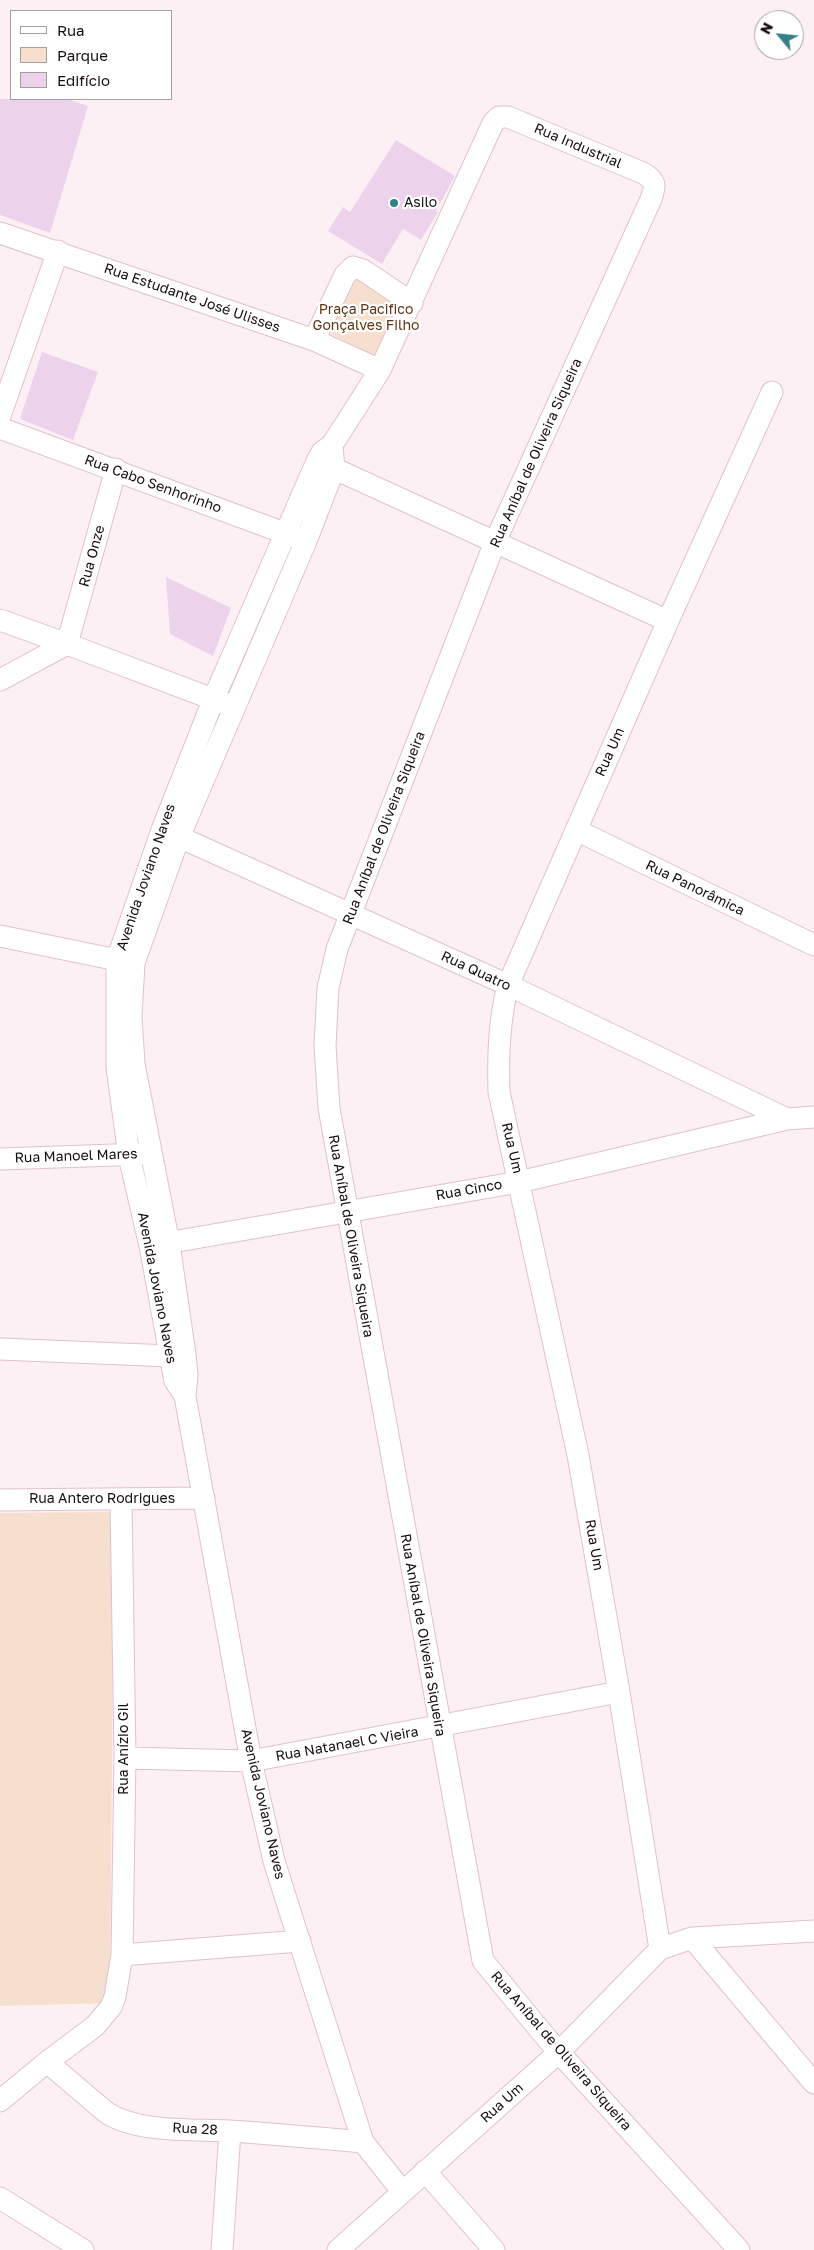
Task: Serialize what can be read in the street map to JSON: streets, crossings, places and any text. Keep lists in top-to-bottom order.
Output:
{
  "streets": {
    "street": [
      "Rua Industrial",
      "Rua Estudante José Ulisses",
      "Rua Aníbal de Oliveira Siqueira",
      "Rua Cabo Senhorinho",
      "Rua Onze",
      "Rua Um",
      "Avenida Joviano Naves",
      "Rua Panorâmica",
      "Rua Quatro",
      "Rua Manoel Mares",
      "Rua Cinco",
      "Rua Antero Rodrigues",
      "Rua Natanael C Vieira",
      "Rua Anízio Gil",
      "Rua 28"
    ]
  },
  "crossings": [
    ["Rua Industrial", "Rua Aníbal de Oliveira Siqueira"],
    ["Rua Industrial", "Avenida Joviano Naves"],
    ["Rua Estudante José Ulisses", "Avenida Joviano Naves"],
    ["Rua Aníbal de Oliveira Siqueira", "Rua Um"],
    ["Rua Aníbal de Oliveira Siqueira", "Rua Quatro"],
    ["Rua Aníbal de Oliveira Siqueira", "Rua Cinco"],
    ["Rua Aníbal de Oliveira Siqueira", "Rua Natanael C Vieira"],
    ["Rua Cabo Senhorinho", "Rua Onze"],
    ["Rua Cabo Senhorinho", "Avenida Joviano Naves"],
    ["Rua Um", "Avenida Joviano Naves"],
    ["Rua Um", "Rua Panorâmica"],
    ["Rua Um", "Rua Quatro"],
    ["Rua Um", "Rua Cinco"],
    ["Rua Um", "Rua Natanael C Vieira"],
    ["Avenida Joviano Naves", "Rua Quatro"],
    ["Avenida Joviano Naves", "Rua Manoel Mares"],
    ["Avenida Joviano Naves", "Rua Cinco"],
    ["Avenida Joviano Naves", "Rua Antero Rodrigues"],
    ["Avenida Joviano Naves", "Rua Natanael C Vieira"],
    ["Avenida Joviano Naves", "Rua 28"],
    ["Rua Quatro", "Rua Cinco"],
    ["Rua Antero Rodrigues", "Rua Anízio Gil"],
    ["Rua Natanael C Vieira", "Rua Anízio Gil"],
    ["Rua Anízio Gil", "Rua 28"]
  ],
  "parks": ["Praça Pacifico Gonçalves Filho"],
  "places": ["Asilo"],
  "legend": ["Rua", "Parque", "Edifício"],
  "north": "top left"
}
